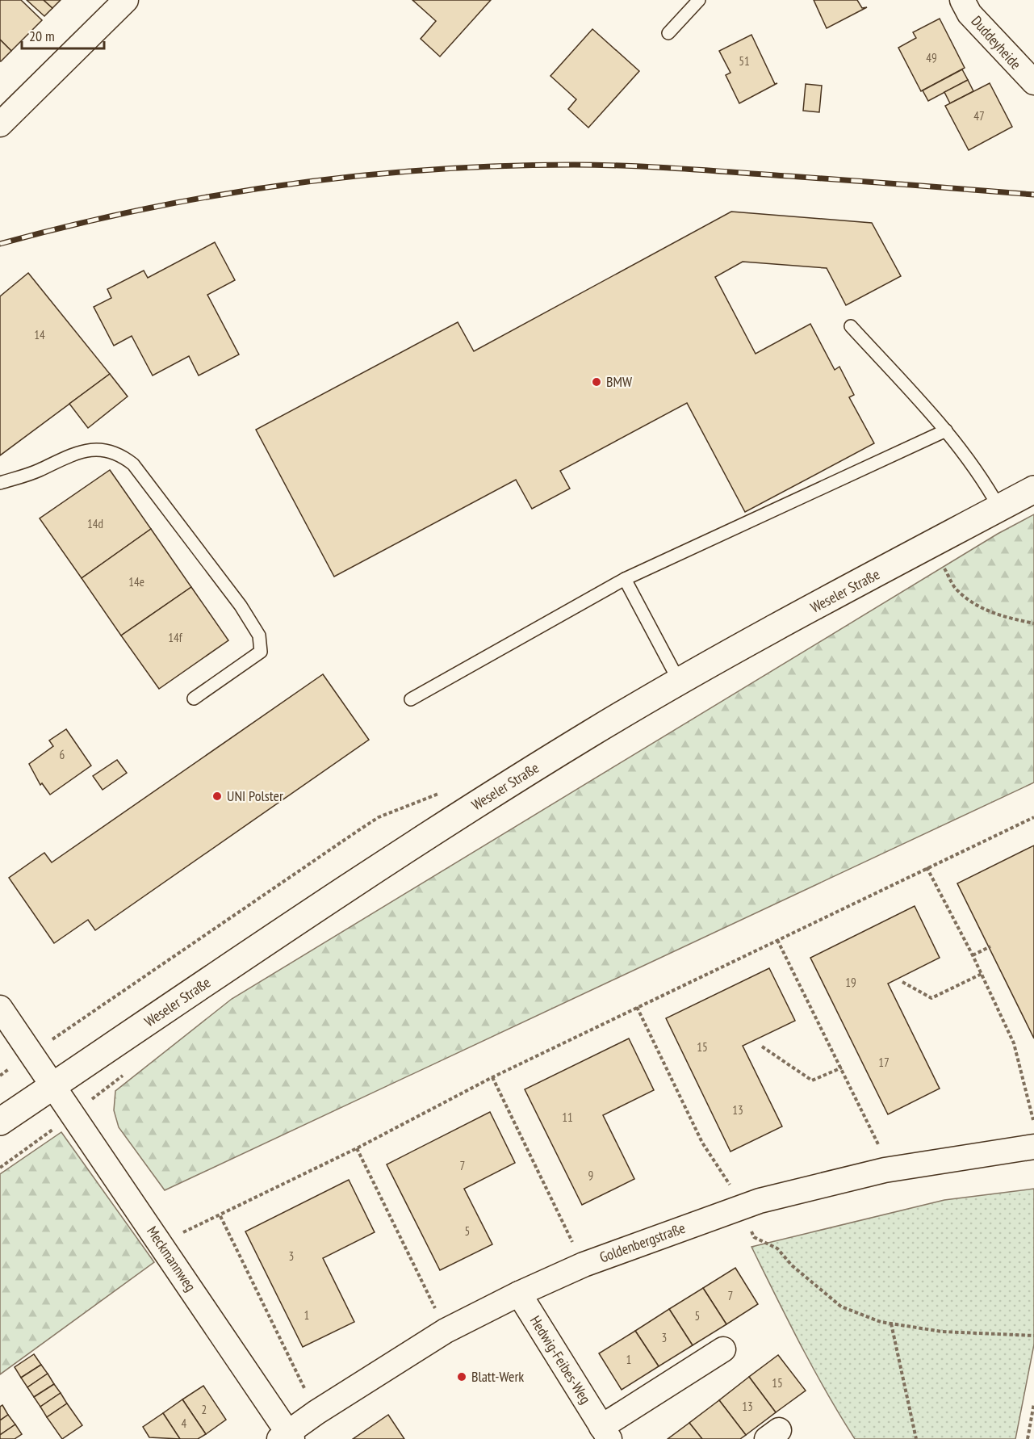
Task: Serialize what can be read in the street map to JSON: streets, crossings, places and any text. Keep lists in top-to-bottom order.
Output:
{
  "streets": {
    "main road": ["Weseler Straße"],
    "street": [
      "Duddeyheide",
      "Goldenbergstraße",
      "Meckmannweg",
      "Hedwig-Feibes-Weg"
    ]
  },
  "crossings": [
    ["Weseler Straße", "Meckmannweg"],
    ["Goldenbergstraße", "Meckmannweg"],
    ["Goldenbergstraße", "Hedwig-Feibes-Weg"]
  ],
  "places": ["BMW", "UNI Polster", "Blatt-Werk"],
  "house_numbers": [
    "49",
    "51",
    "47",
    "14",
    "14d",
    "14e",
    "14f",
    "6",
    "19",
    "15",
    "17",
    "13",
    "11",
    "7",
    "9",
    "5",
    "3",
    "7",
    "1",
    "5",
    "3",
    "1",
    "15",
    "13",
    "2",
    "4"
  ],
  "scale_bar": "20 m"
}
